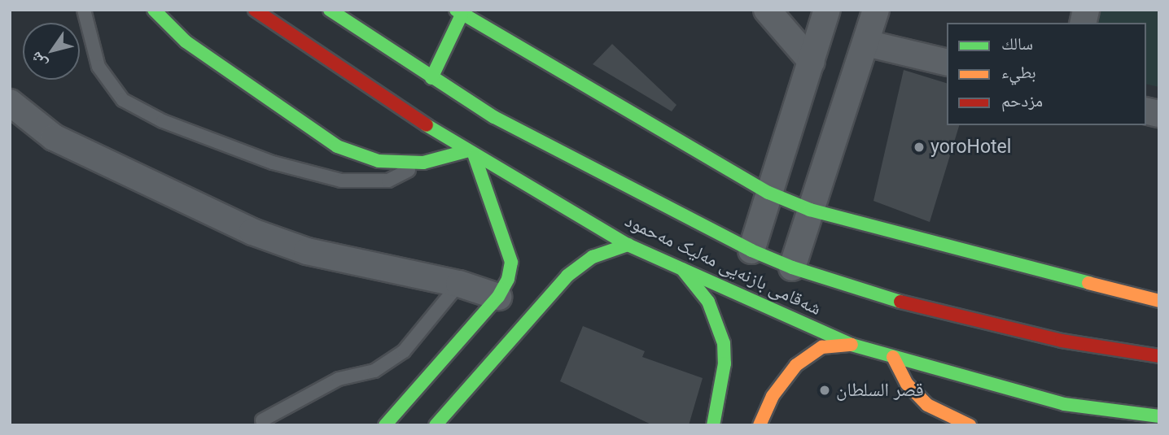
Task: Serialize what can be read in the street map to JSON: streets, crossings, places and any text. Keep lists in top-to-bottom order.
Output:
{
  "streets": {
    "main road": ["شەقامی بازنەیی مەلیک مەحمود"]
  },
  "places": ["yoroHotel", "قصر السلطان"],
  "legend": ["سالك", "بطيء", "مزدحم"],
  "north": "bottom left"
}
